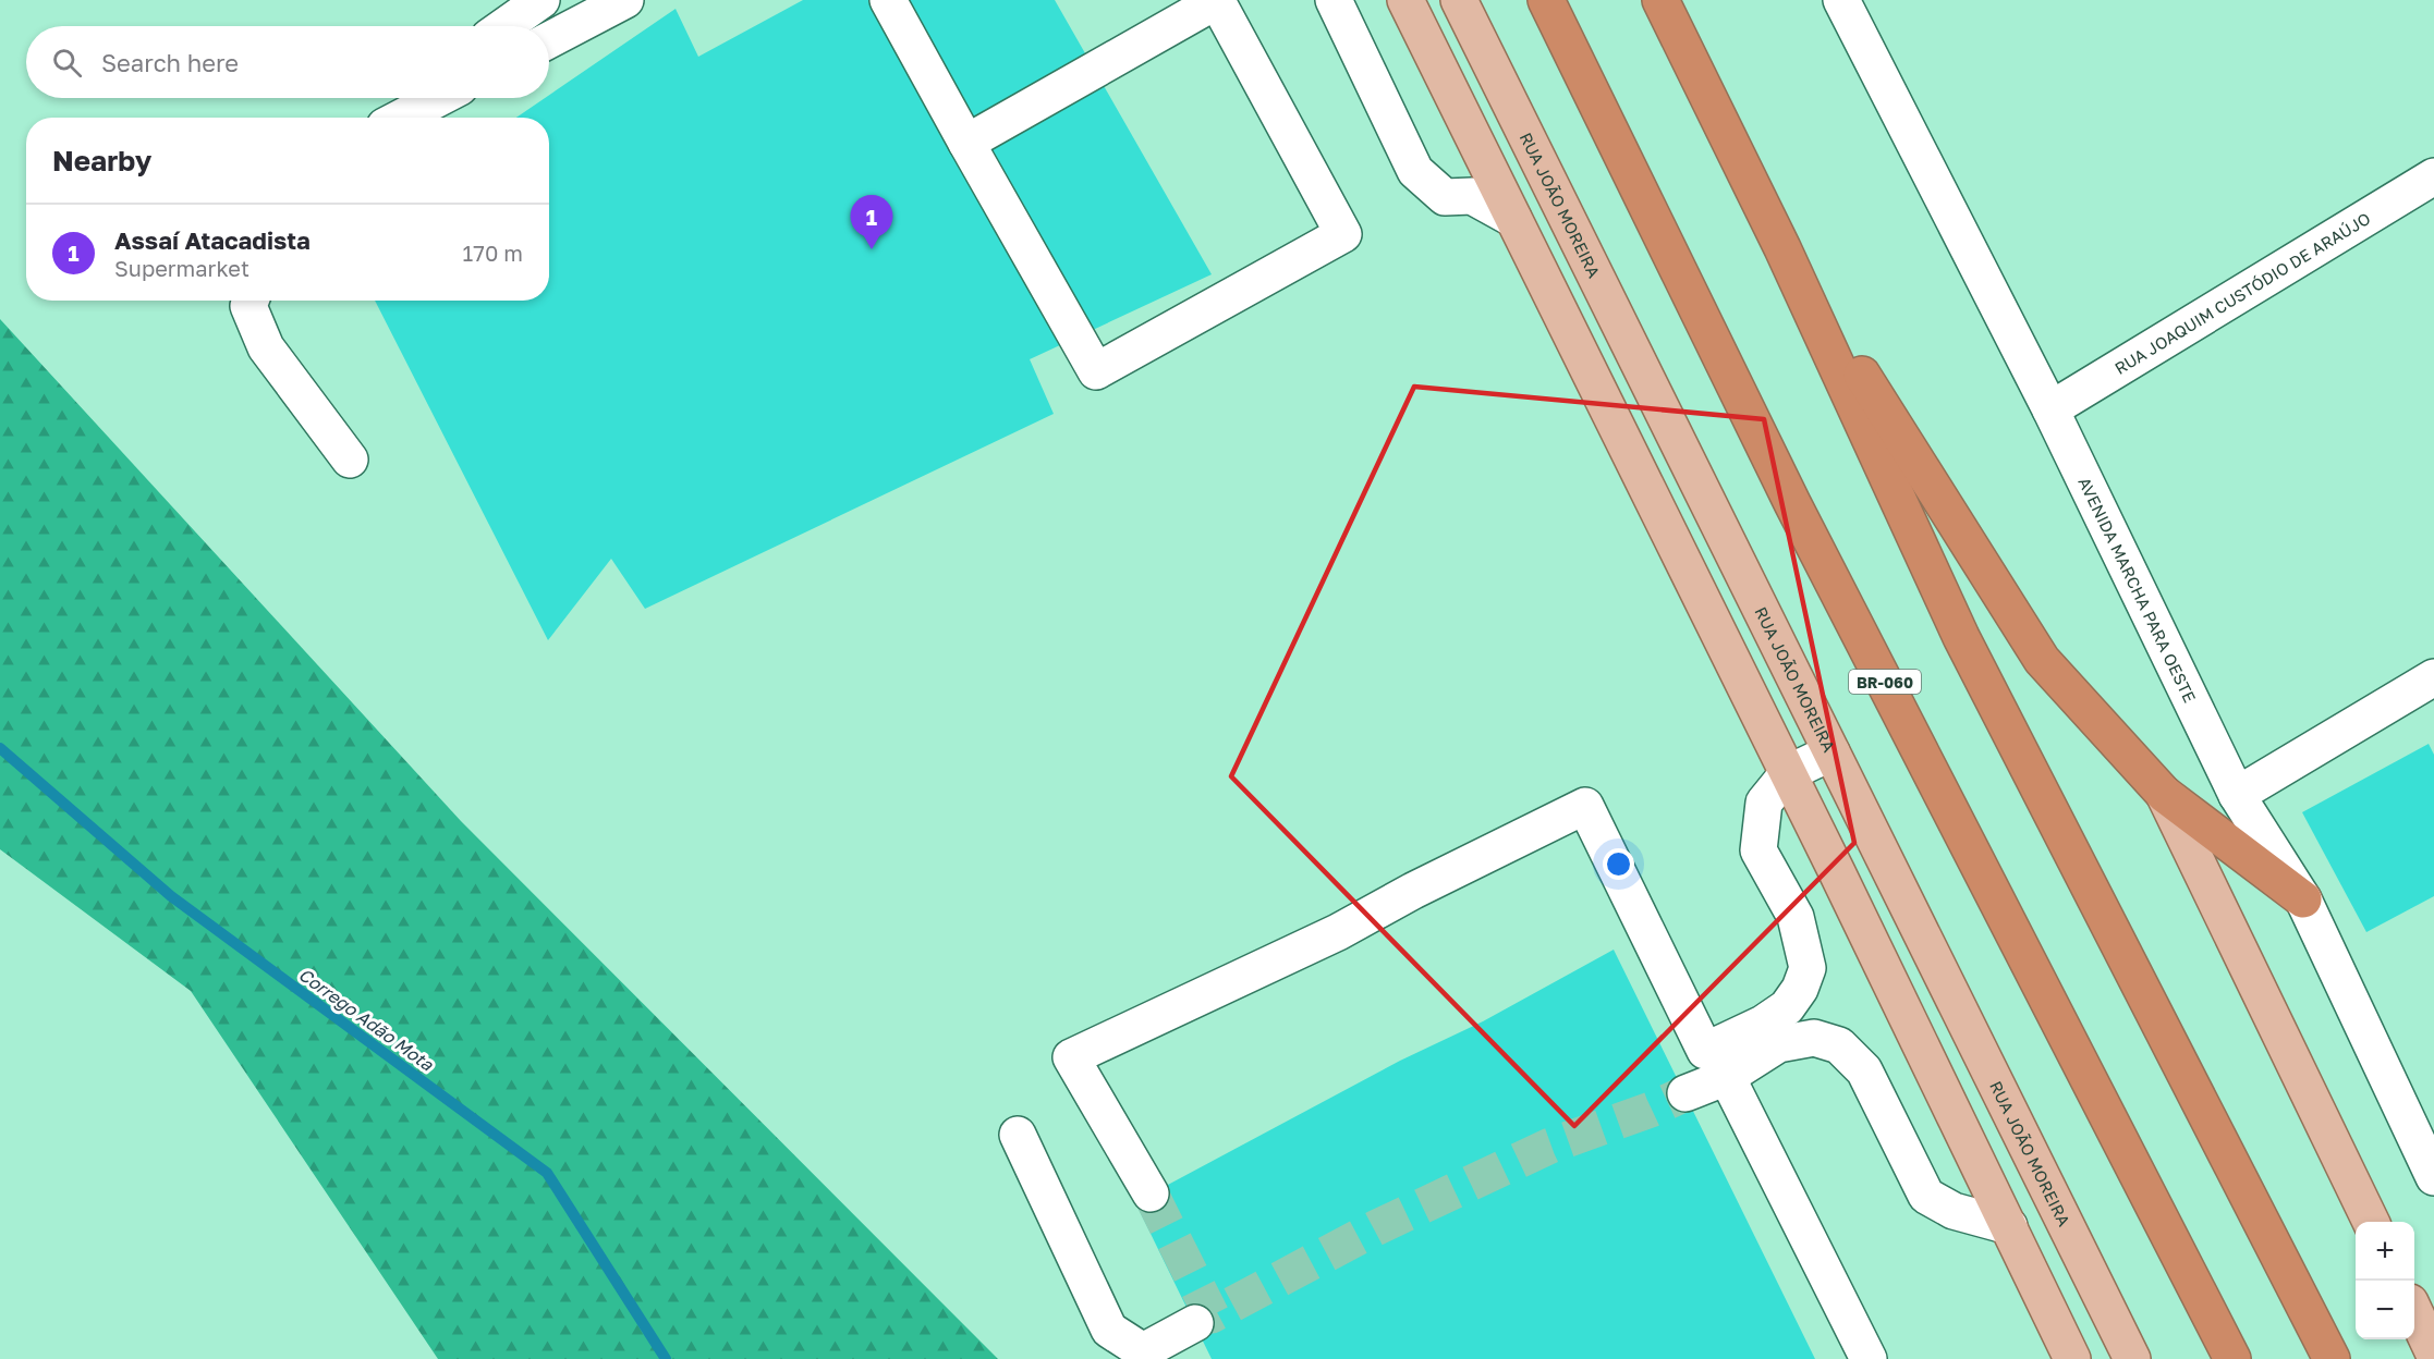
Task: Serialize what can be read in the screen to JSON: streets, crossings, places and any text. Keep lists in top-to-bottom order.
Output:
{
  "streets": {
    "highway": ["BR-060"],
    "main road": ["RUA JOÃO MOREIRA"],
    "street": ["RUA JOAQUIM CUSTÓDIO DE ARAÚJO", "AVENIDA MARCHA PARA OESTE"]
  },
  "crossings": [
    ["RUA JOAQUIM CUSTÓDIO DE ARAÚJO", "AVENIDA MARCHA PARA OESTE"]
  ],
  "water": ["Corrego Adão Mota"],
  "page": {
    "search": "Search here",
    "heading": "Nearby",
    "pins": "1",
    "list": [
      {
        "mark": "1",
        "name": "Assaí Atacadista",
        "note": "Supermarket",
        "value": "170 m"
      }
    ],
    "map_buttons": ["+", "−"]
  }
}
